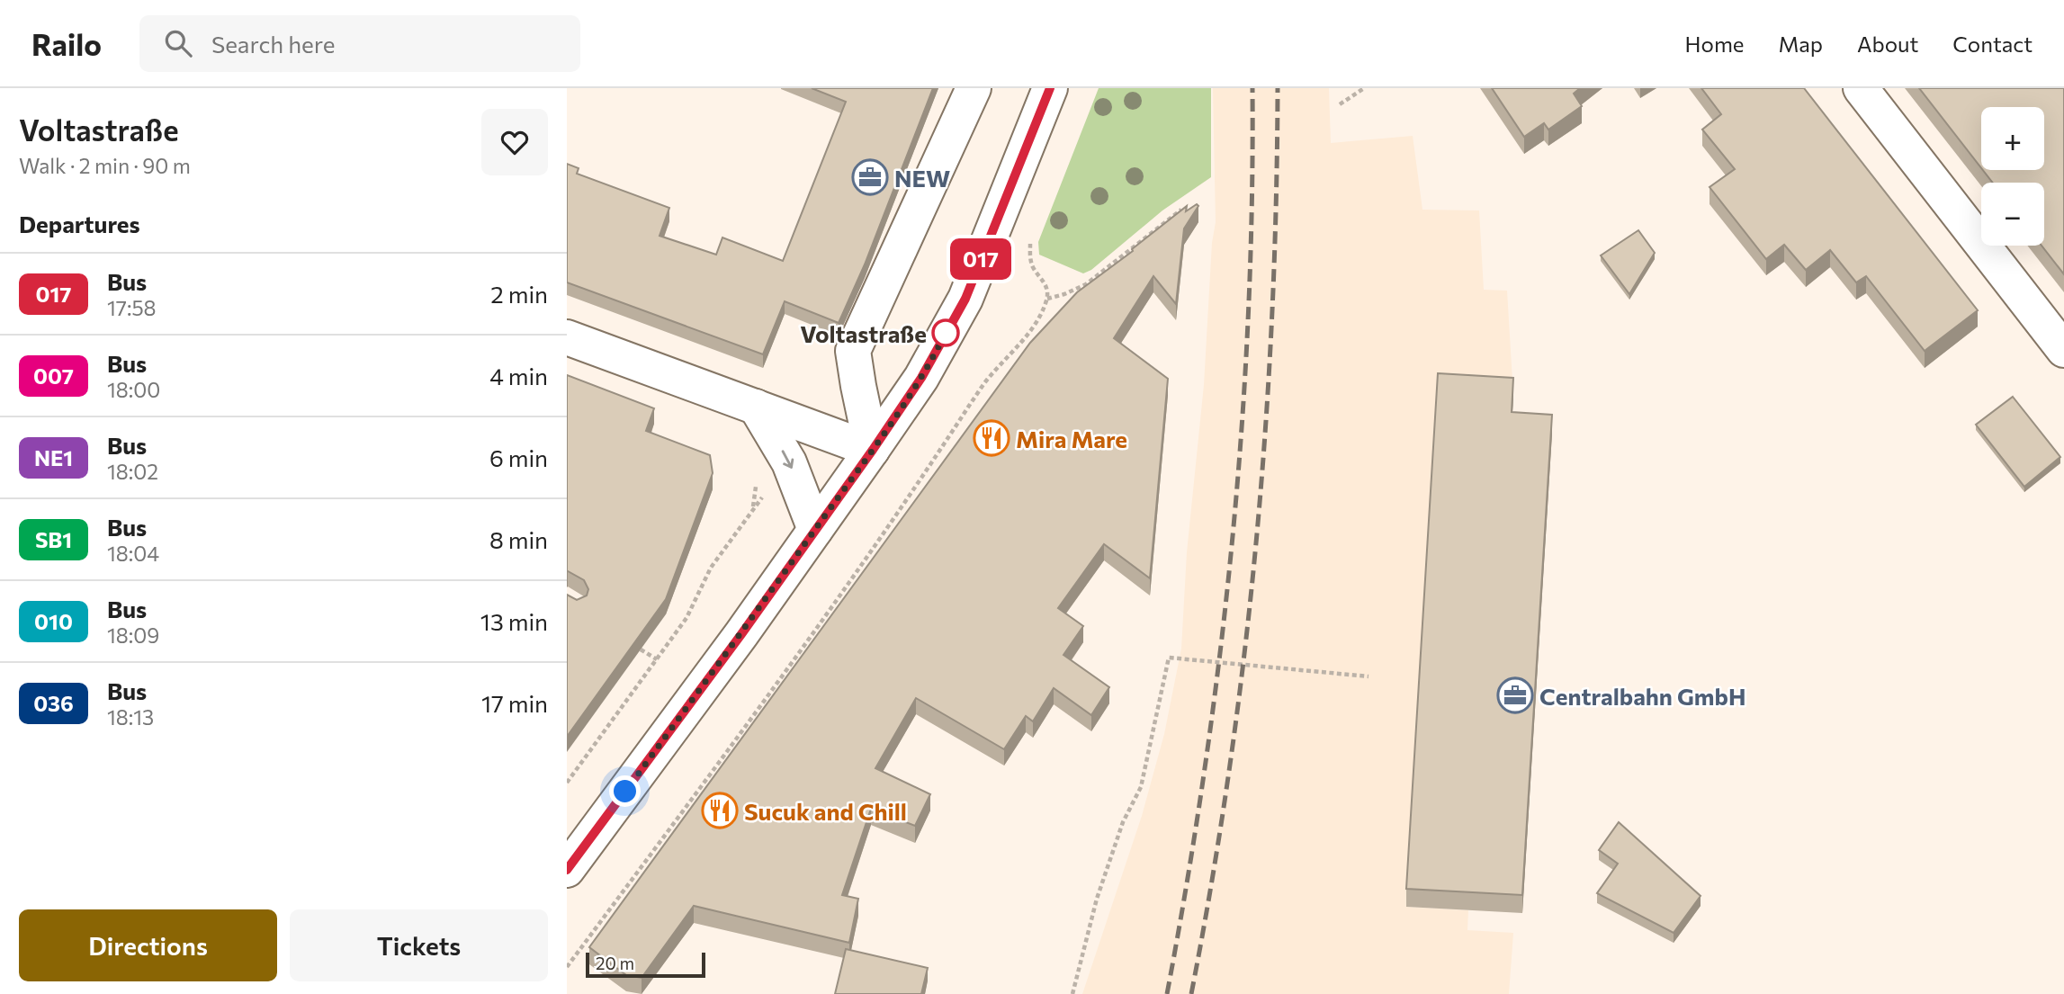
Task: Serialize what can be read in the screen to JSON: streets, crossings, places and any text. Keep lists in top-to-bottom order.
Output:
{
  "places": {
    "office": ["NEW", "Centralbahn GmbH"],
    "other": ["Voltastraße"],
    "restaurant": ["Mira Mare", "Sucuk and Chill"]
  },
  "lines": ["bus line 017"],
  "scale_bar": "20 m",
  "page": {
    "header": "Railo",
    "search": "Search here",
    "nav": [
      "Home",
      "Map",
      "About",
      "Contact"
    ],
    "heading": [
      ["Voltastraße", "Walk · 2 min · 90 m"],
      "Departures"
    ],
    "on_map": "017",
    "map_buttons": ["+", "−"],
    "list": [
      {
        "mark": "017",
        "name": "Bus",
        "note": "17:58",
        "value": "2 min"
      },
      {
        "mark": "007",
        "name": "Bus",
        "note": "18:00",
        "value": "4 min"
      },
      {
        "mark": "NE1",
        "name": "Bus",
        "note": "18:02",
        "value": "6 min"
      },
      {
        "mark": "SB1",
        "name": "Bus",
        "note": "18:04",
        "value": "8 min"
      },
      {
        "mark": "010",
        "name": "Bus",
        "note": "18:09",
        "value": "13 min"
      },
      {
        "mark": "036",
        "name": "Bus",
        "note": "18:13",
        "value": "17 min"
      }
    ],
    "buttons": ["Directions", "Tickets"],
    "scale": "20 m"
  }
}
